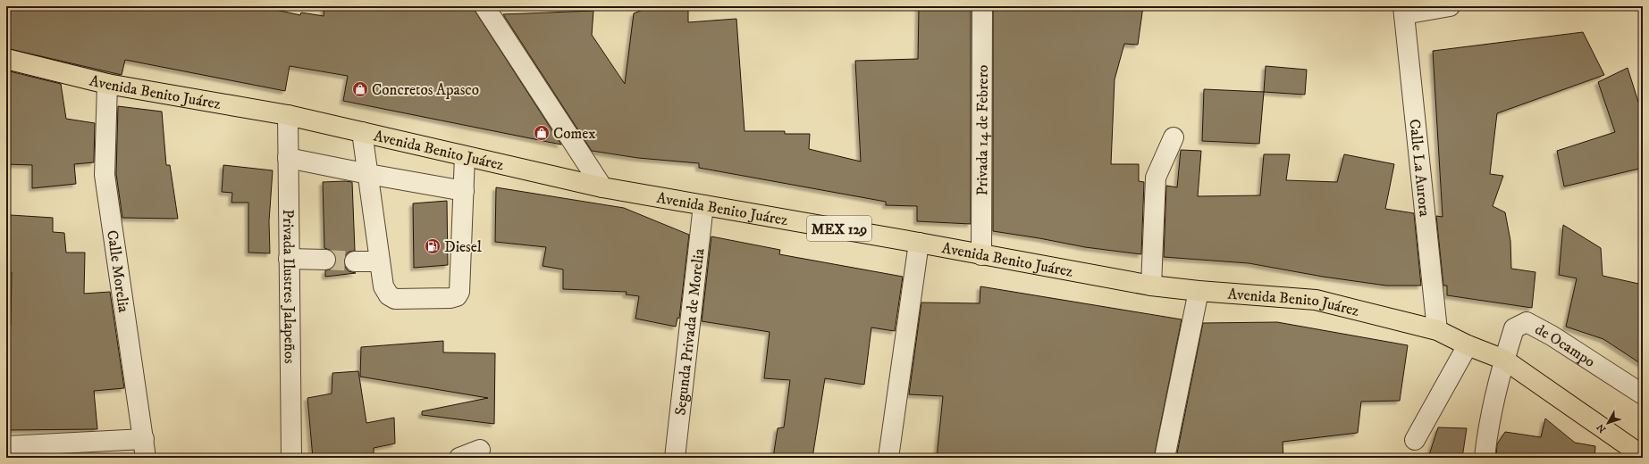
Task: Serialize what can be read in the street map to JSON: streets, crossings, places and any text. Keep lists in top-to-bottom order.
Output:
{
  "streets": {
    "main road": ["Avenida Benito Juárez", "MEX 129"],
    "street": [
      "Privada 14 de Febrero",
      "Calle La Aurora",
      "Calle Morelia",
      "Privada Ilustres Jalapeños",
      "Segunda Privada de Morelia",
      "de Ocampo"
    ]
  },
  "crossings": [
    ["Avenida Benito Juárez", "Privada 14 de Febrero"],
    ["Avenida Benito Juárez", "Calle La Aurora"],
    ["Avenida Benito Juárez", "Calle Morelia"],
    ["Avenida Benito Juárez", "Privada Ilustres Jalapeños"],
    ["Avenida Benito Juárez", "Segunda Privada de Morelia"],
    ["Avenida Benito Juárez", "de Ocampo"]
  ],
  "places": {
    "shop": ["Concretos Apasco", "Comex"],
    "fuel station": ["Diesel"]
  },
  "north": "bottom left"
}
